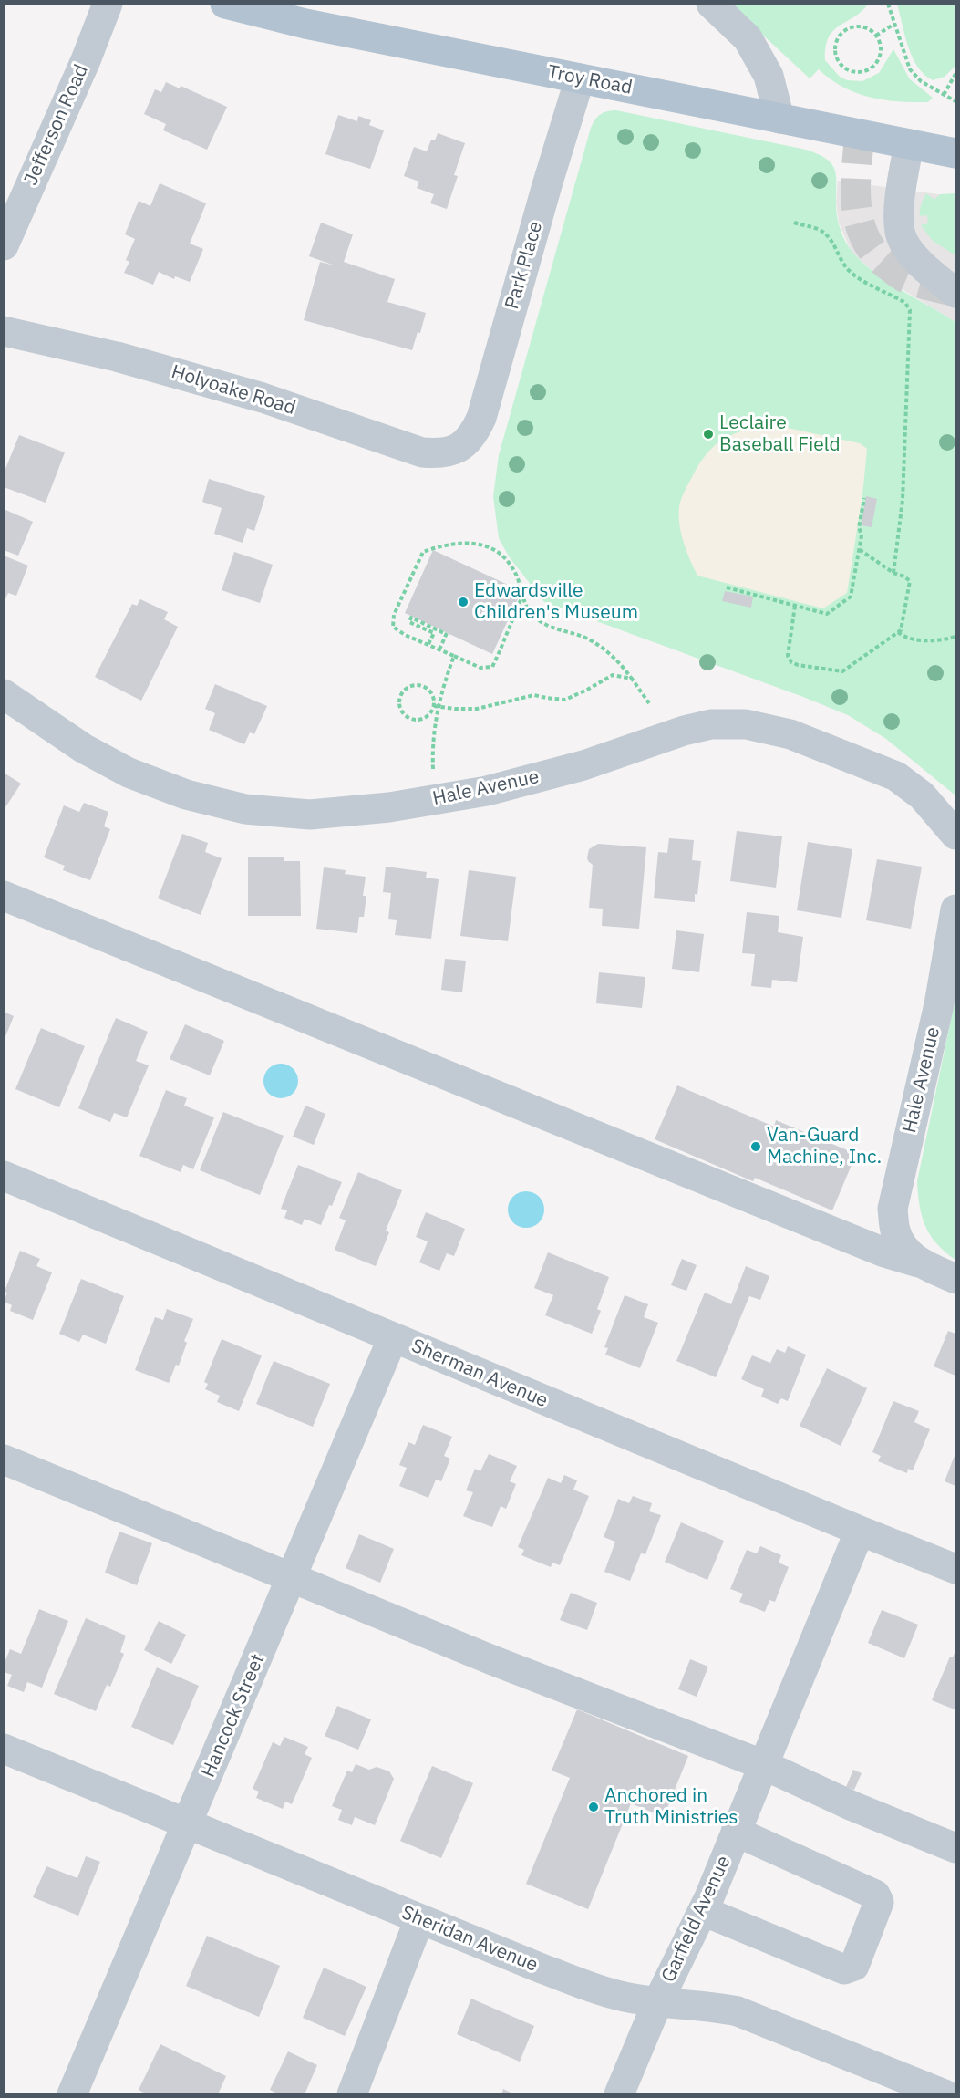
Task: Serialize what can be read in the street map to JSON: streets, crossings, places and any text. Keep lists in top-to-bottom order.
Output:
{
  "streets": {
    "main road": ["Troy Road"],
    "street": [
      "Jefferson Road",
      "Park Place",
      "Holyoake Road",
      "Hale Avenue",
      "Sherman Avenue",
      "Hancock Street",
      "Garfield Avenue",
      "Sheridan Avenue"
    ]
  },
  "crossings": [
    ["Troy Road", "Park Place"],
    ["Park Place", "Holyoake Road"],
    ["Sherman Avenue", "Hancock Street"],
    ["Sherman Avenue", "Garfield Avenue"],
    ["Hancock Street", "Sheridan Avenue"],
    ["Garfield Avenue", "Sheridan Avenue"]
  ],
  "places": [
    "Leclaire Baseball Field",
    "Edwardsville Children's Museum",
    "Van-Guard Machine, Inc.",
    "Anchored in Truth Ministries"
  ]
}
